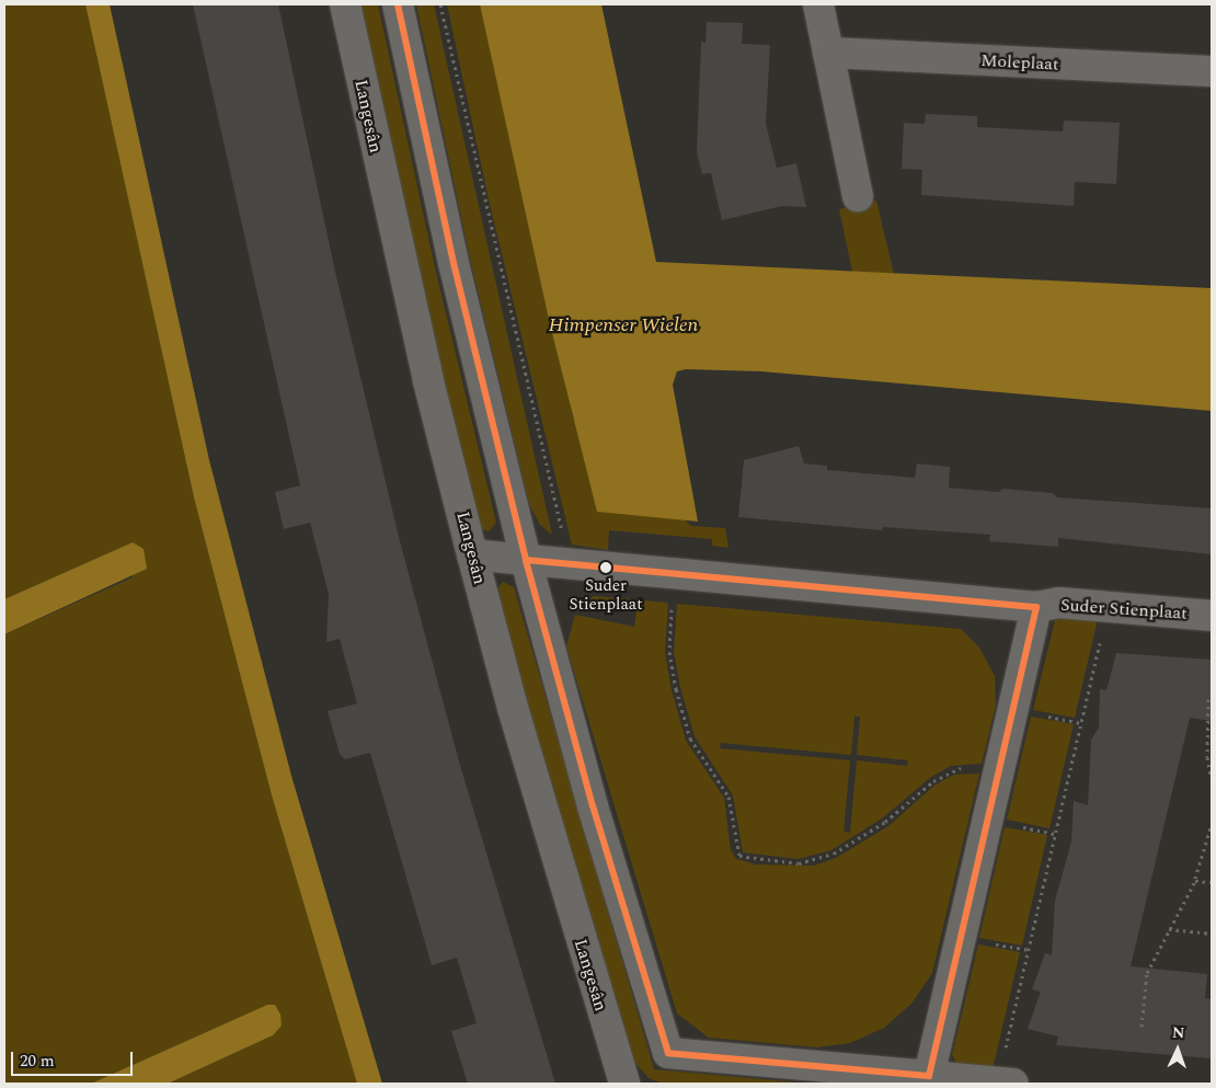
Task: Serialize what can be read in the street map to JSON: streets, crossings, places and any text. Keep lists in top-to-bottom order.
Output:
{
  "streets": {
    "street": ["Moleplaat", "Langesân", "Suder Stienplaat"]
  },
  "crossings": [
    ["Langesân", "Suder Stienplaat"]
  ],
  "water": ["Himpenser Wielen"],
  "places": ["Suder Stienplaat"],
  "scale_bar": "20 m",
  "north": "top"
}
